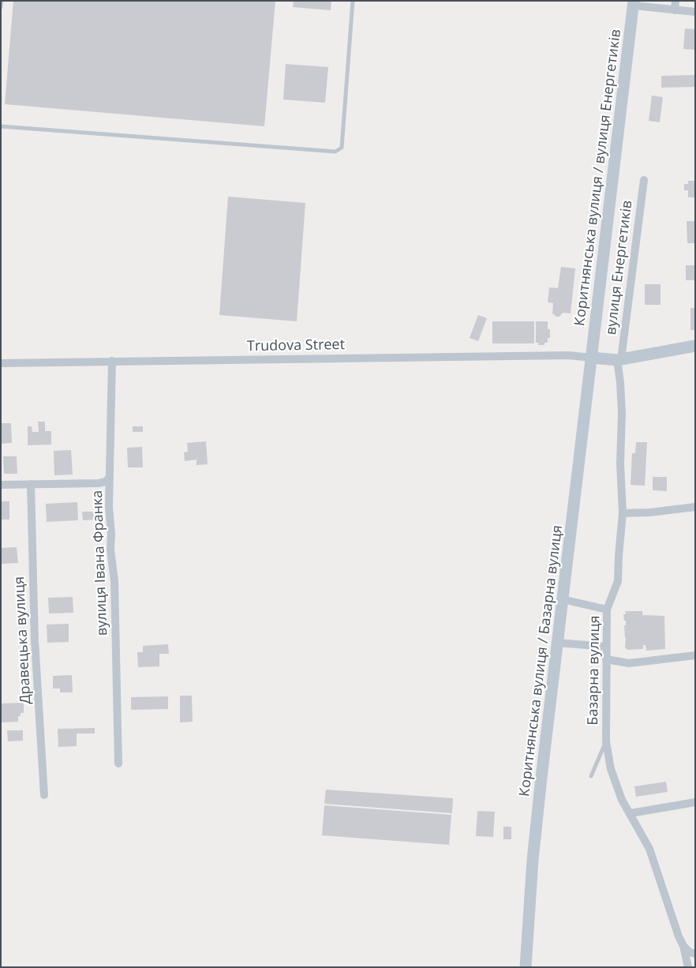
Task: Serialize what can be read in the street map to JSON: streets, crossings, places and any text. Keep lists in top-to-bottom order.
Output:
{
  "streets": {
    "street": [
      "Коритнянська вулиця / вулиця Енергетиків",
      "вулиця Енергетиків",
      "Trudova Street",
      "вулиця Івана Франка",
      "Дравецька вулиця",
      "Коритнянська вулиця / Базарна вулиця",
      "Базарна вулиця"
    ]
  },
  "crossings": [
    ["Коритнянська вулиця / вулиця Енергетиків", "Trudova Street"],
    ["Коритнянська вулиця / вулиця Енергетиків", "Коритнянська вулиця / Базарна вулиця"],
    ["вулиця Енергетиків", "Базарна вулиця"],
    ["Trudova Street", "вулиця Івана Франка"],
    ["Trudova Street", "Коритнянська вулиця / Базарна вулиця"]
  ]
}
